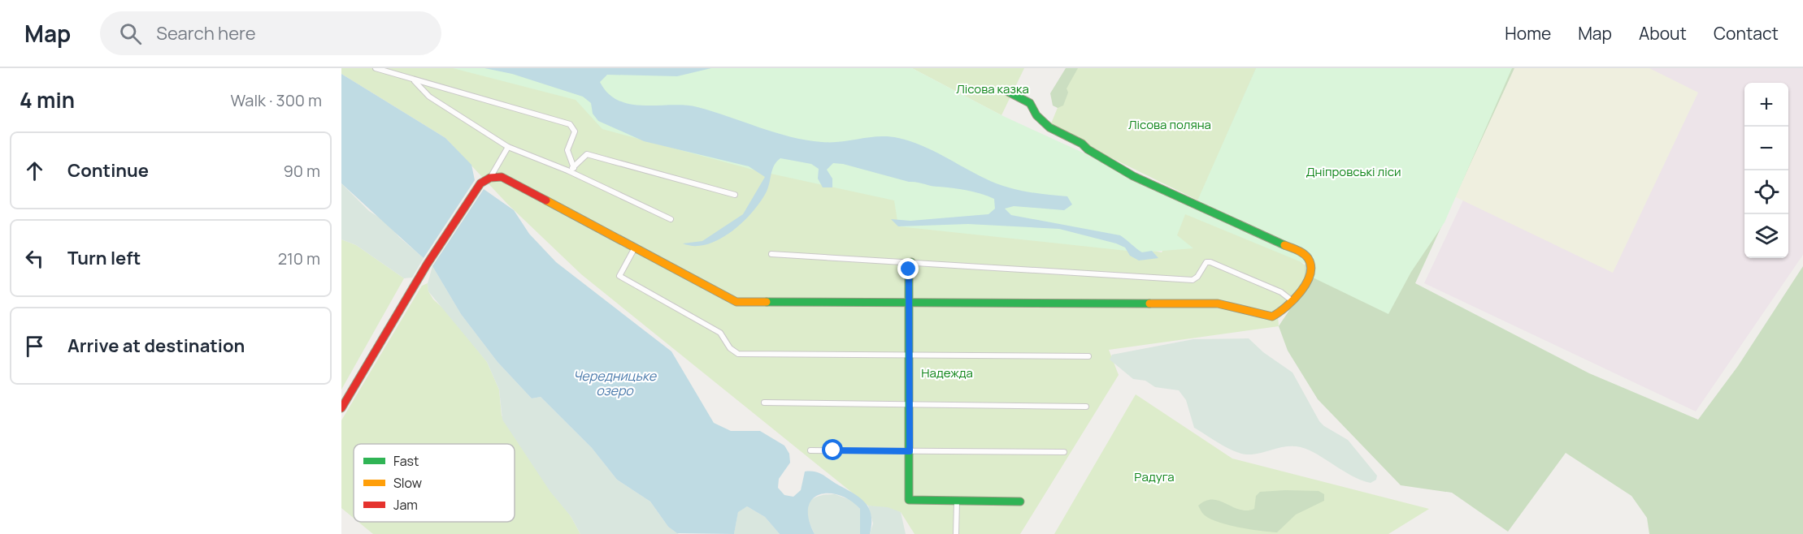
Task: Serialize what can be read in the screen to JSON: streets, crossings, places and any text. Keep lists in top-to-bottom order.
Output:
{
  "water": ["Чередницьке озеро"],
  "parks": [
    "Лісова казка",
    "Лісова поляна",
    "Дніпровські ліси",
    "Надежда",
    "Радуга"
  ],
  "legend": ["Fast", "Slow", "Jam"],
  "page": {
    "header": "Map",
    "search": "Search here",
    "nav": [
      "Home",
      "Map",
      "About",
      "Contact"
    ],
    "heading": ["4 min", "Walk · 300 m"],
    "map_buttons": ["+", "−"],
    "list": [
      ["Continue", "90 m"],
      ["Turn left", "210 m"],
      "Arrive at destination"
    ]
  }
}
